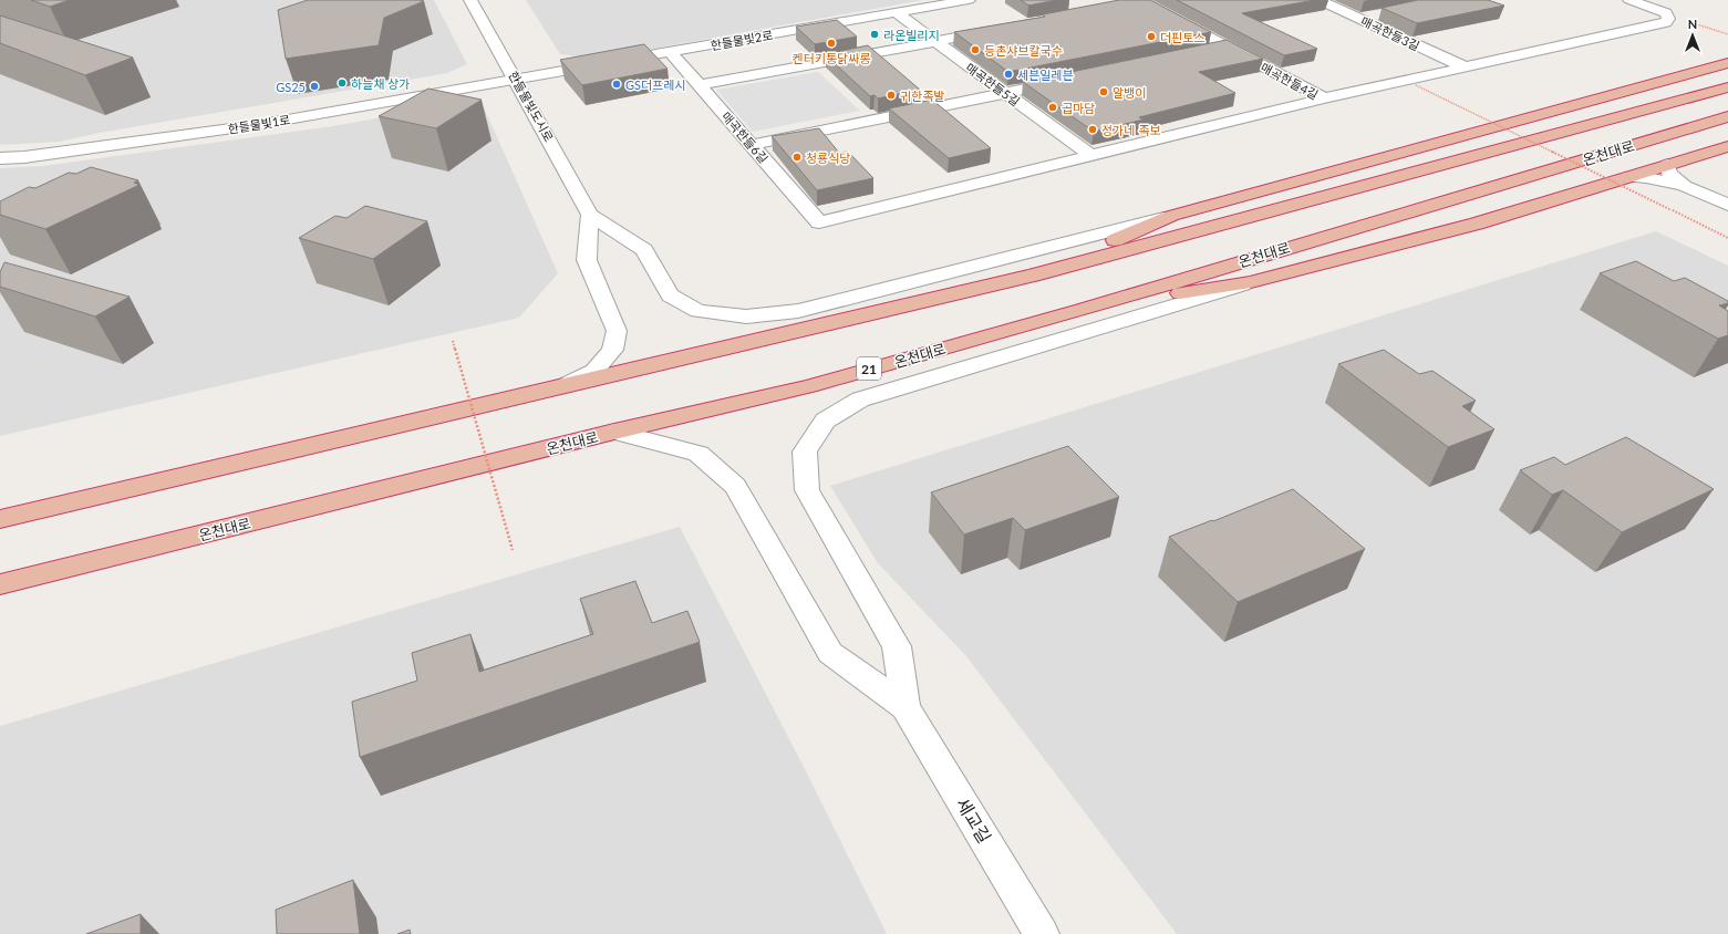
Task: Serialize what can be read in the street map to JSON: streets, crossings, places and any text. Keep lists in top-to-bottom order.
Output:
{
  "streets": {
    "highway": ["온천대로", "21"],
    "street": [
      "매곡한들3길",
      "한들물빛2로",
      "매곡한들4길",
      "매곡한들5길",
      "한들물빛도시로",
      "한들물빛1로",
      "매곡한들6길",
      "세교길"
    ]
  },
  "crossings": [
    ["한들물빛2로", "매곡한들5길"],
    ["한들물빛2로", "매곡한들6길"],
    ["매곡한들5길", "매곡한들6길"],
    ["한들물빛도시로", "한들물빛1로"]
  ],
  "places": [
    "라온빌리지",
    "더핀토스",
    "켄터키통닭싸롱",
    "등촌샤브칼국수",
    "세븐일레븐",
    "하늘채 상가",
    "GS더프레시",
    "GS25",
    "알뱅이",
    "귀한족발",
    "곱마담",
    "정가네 족보",
    "청룡식당"
  ],
  "north": "top"
}
